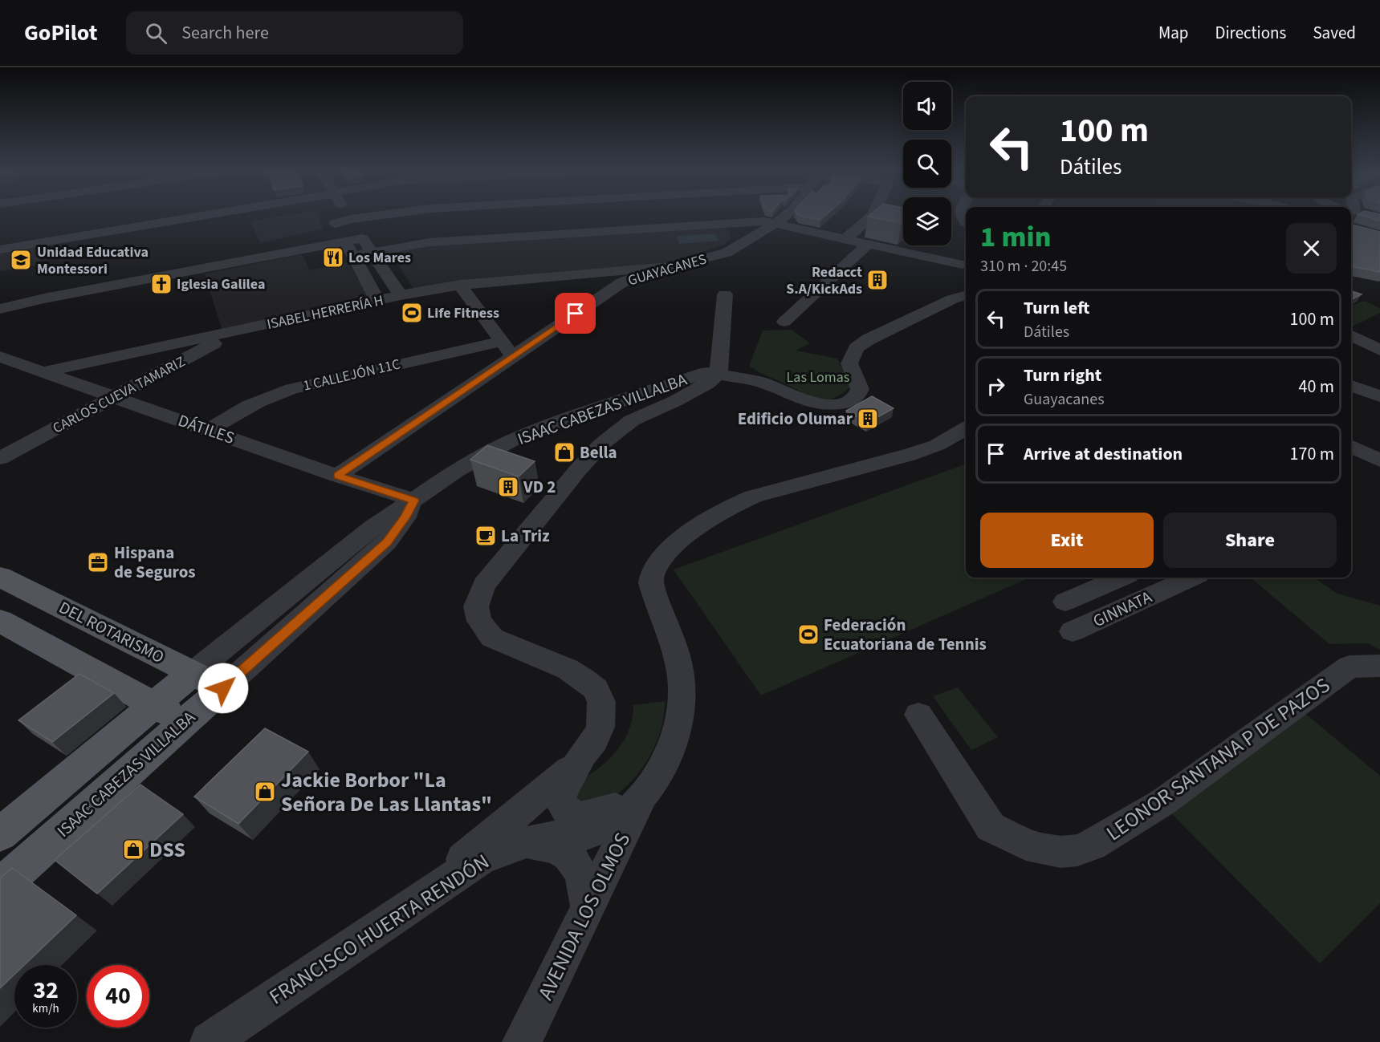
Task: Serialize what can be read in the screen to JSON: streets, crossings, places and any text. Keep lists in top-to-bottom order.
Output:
{
  "streets": {
    "main road": ["ISAAC CABEZAS VILLALBA", "DEL ROTARISMO"],
    "street": [
      "GUAYACANES",
      "ISABEL HERRERÍA H",
      "1 CALLEJÓN 11C",
      "CARLOS CUEVA TAMARIZ",
      "DÁTILES",
      "GINNATA",
      "LEONOR SANTANA P DE PAZOS",
      "AVENIDA LOS OLMOS",
      "FRANCISCO HUERTA RENDÓN"
    ]
  },
  "crossings": [
    ["GUAYACANES", "ISABEL HERRERÍA H"],
    ["GUAYACANES", "DÁTILES"],
    ["ISABEL HERRERÍA H", "CARLOS CUEVA TAMARIZ"],
    ["ISABEL HERRERÍA H", "DÁTILES"],
    ["1 CALLEJÓN 11C", "DÁTILES"],
    ["CARLOS CUEVA TAMARIZ", "DÁTILES"],
    ["ISAAC CABEZAS VILLALBA", "DÁTILES"],
    ["ISAAC CABEZAS VILLALBA", "DEL ROTARISMO"],
    ["AVENIDA LOS OLMOS", "FRANCISCO HUERTA RENDÓN"]
  ],
  "parks": ["Las Lomas"],
  "places": {
    "restaurant": ["Los Mares"],
    "school or university": ["Unidad Educativa Montessori"],
    "building": ["Redacct S.A/KickAds", "Edificio Olumar", "VD 2"],
    "church": ["Iglesia Galilea"],
    "sports": ["Life Fitness", "Federación Ecuatoriana de Tennis"],
    "shop": ["Bella", "Jackie Borbor \"La Señora De Las Llantas\"", "DSS"],
    "cafe": ["La Triz"],
    "office": ["Hispana de Seguros"]
  },
  "page": {
    "header": "GoPilot",
    "search": "Search here",
    "nav": ["Map", "Directions", "Saved"],
    "turn": ["100 m", "Dátiles"],
    "heading": ["1 min", "310 m · 20:45"],
    "list": [
      {
        "name": "Turn left",
        "note": "Dátiles",
        "value": "100 m"
      },
      {
        "name": "Turn right",
        "note": "Guayacanes",
        "value": "40 m"
      },
      {
        "name": "Arrive at destination",
        "value": "170 m"
      }
    ],
    "buttons": ["Exit", "Share"],
    "speed": "32 km/h",
    "limit": "40"
  }
}
